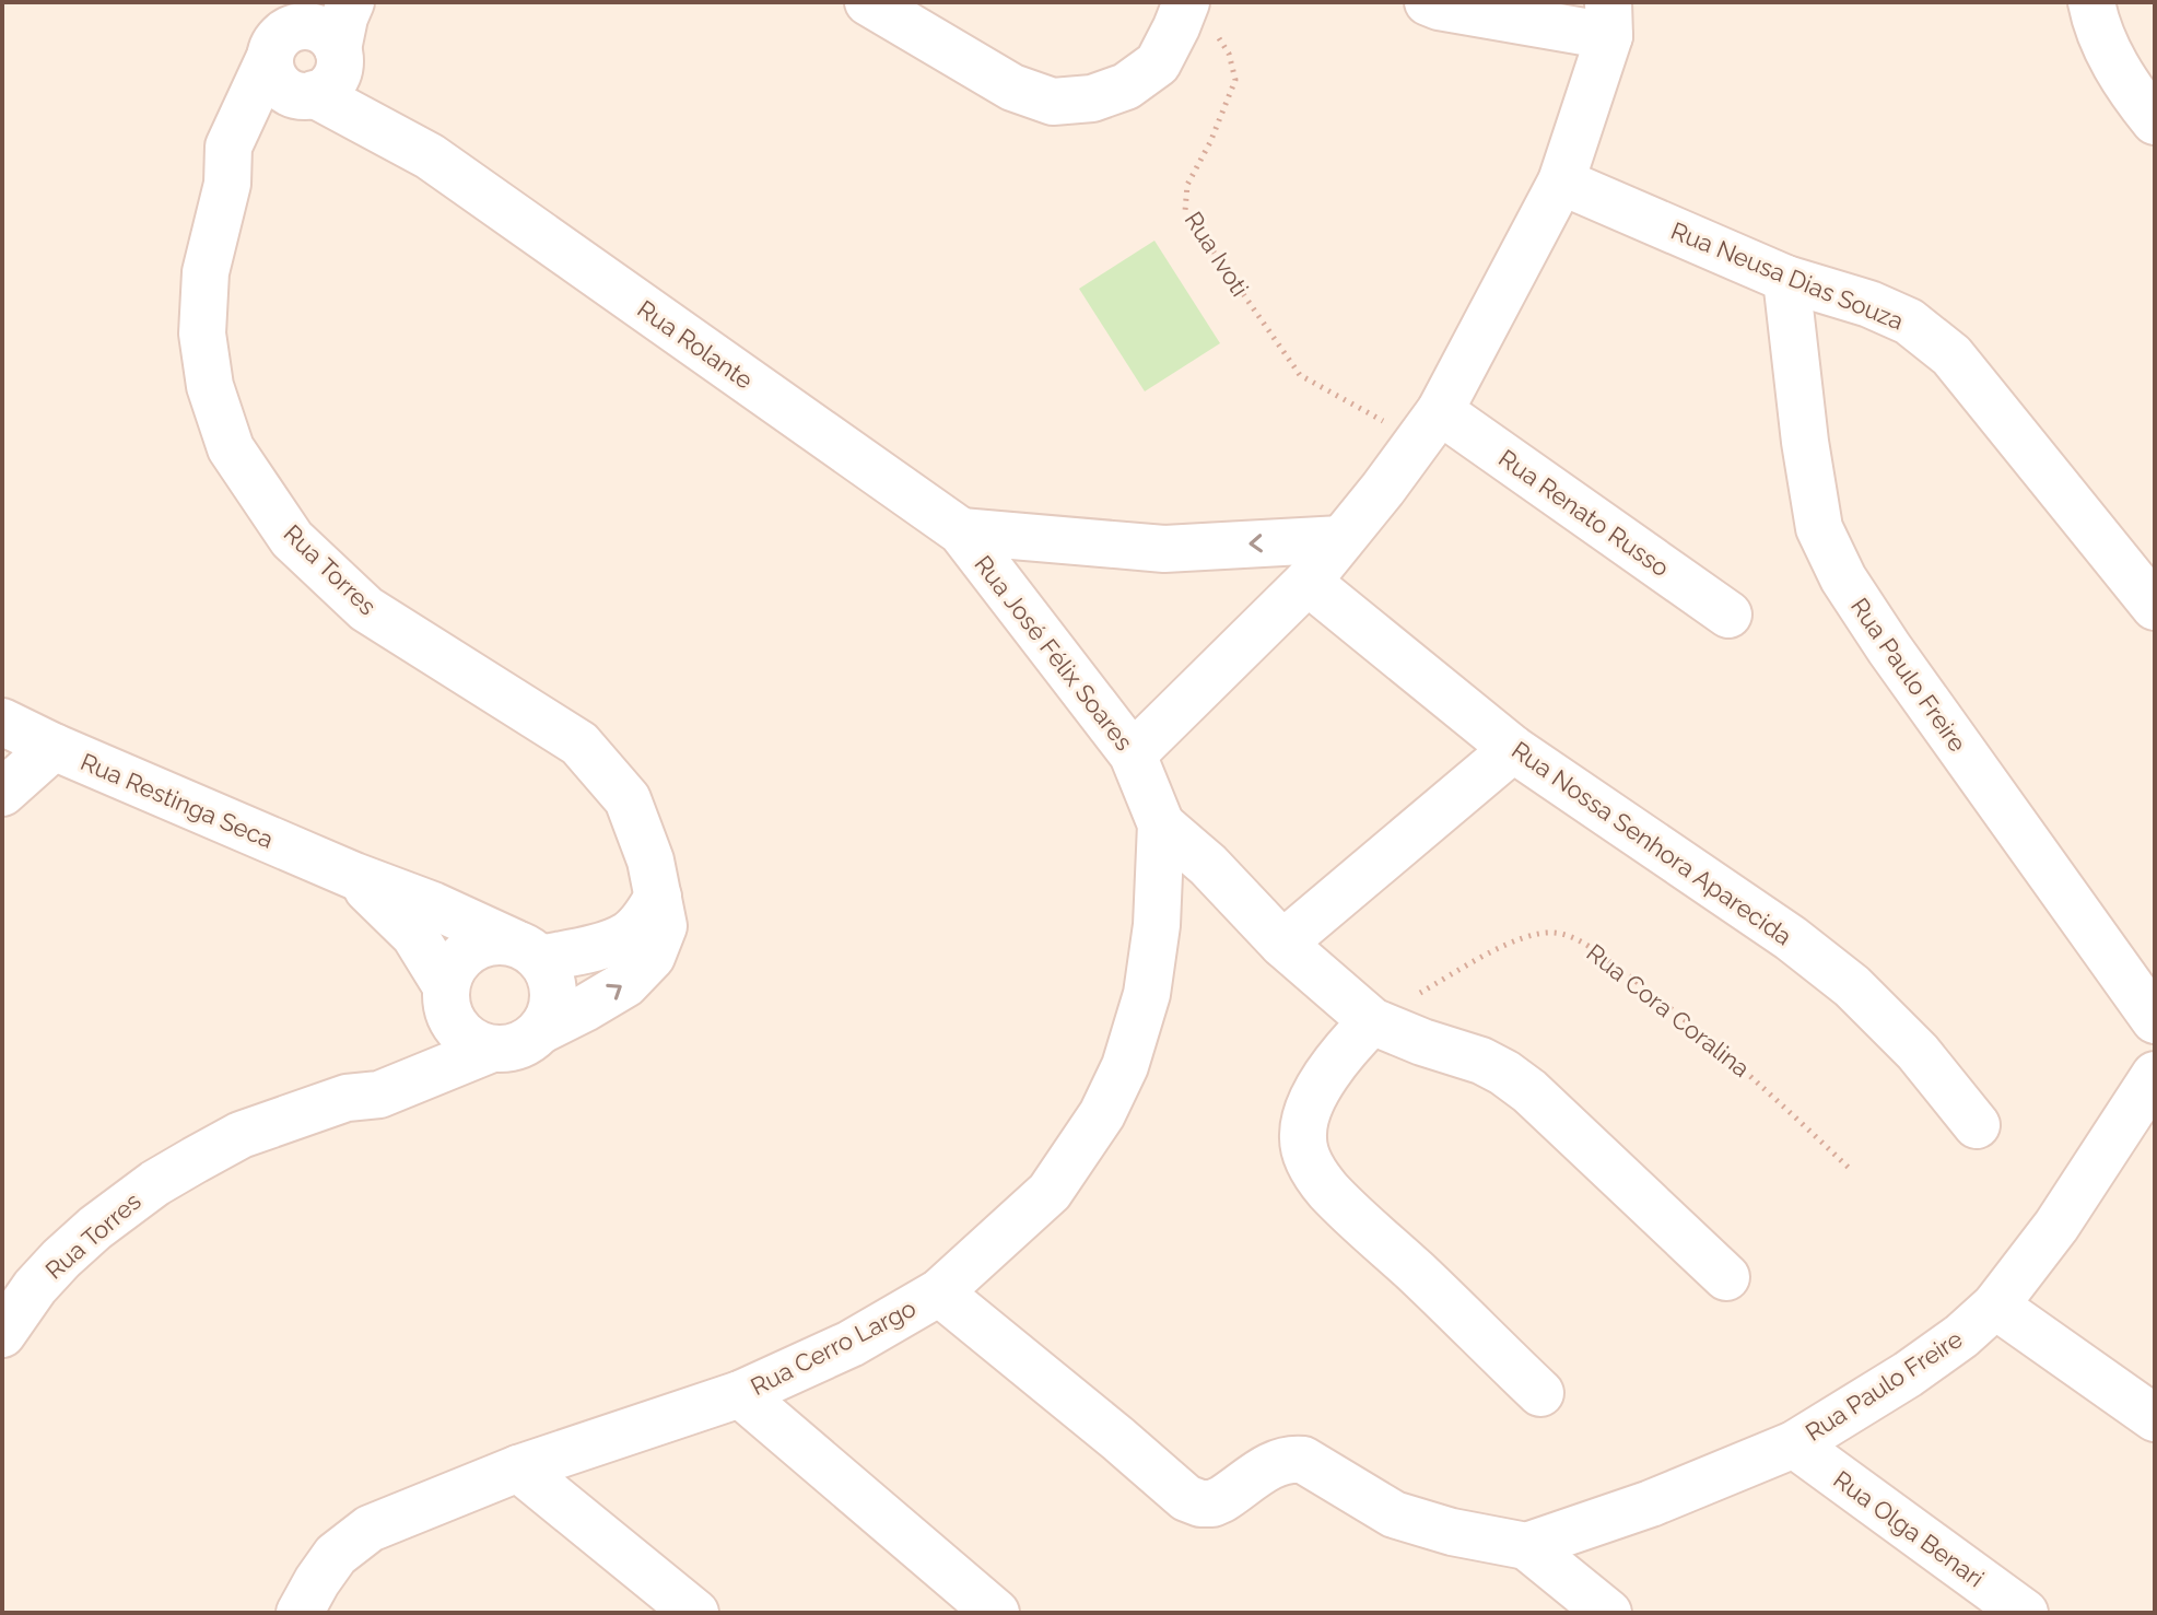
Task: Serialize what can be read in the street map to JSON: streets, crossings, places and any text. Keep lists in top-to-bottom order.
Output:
{
  "streets": {
    "street": [
      "Rua Neusa Dias Souza",
      "Rua Rolante",
      "Rua Renato Russo",
      "Rua Torres",
      "Rua José Félix Soares",
      "Rua Paulo Freire",
      "Rua Restinga Seca",
      "Rua Nossa Senhora Aparecida",
      "Rua Cerro Largo",
      "Rua Olga Benari"
    ],
    "path": ["Rua Ivoti", "Rua Cora Coralina"]
  },
  "crossings": [
    ["Rua Ivoti", "Rua Renato Russo"],
    ["Rua Neusa Dias Souza", "Rua Paulo Freire"],
    ["Rua Rolante", "Rua Torres"],
    ["Rua Rolante", "Rua José Félix Soares"],
    ["Rua Torres", "Rua Restinga Seca"],
    ["Rua José Félix Soares", "Rua Cerro Largo"],
    ["Rua Paulo Freire", "Rua Olga Benari"]
  ]
}
